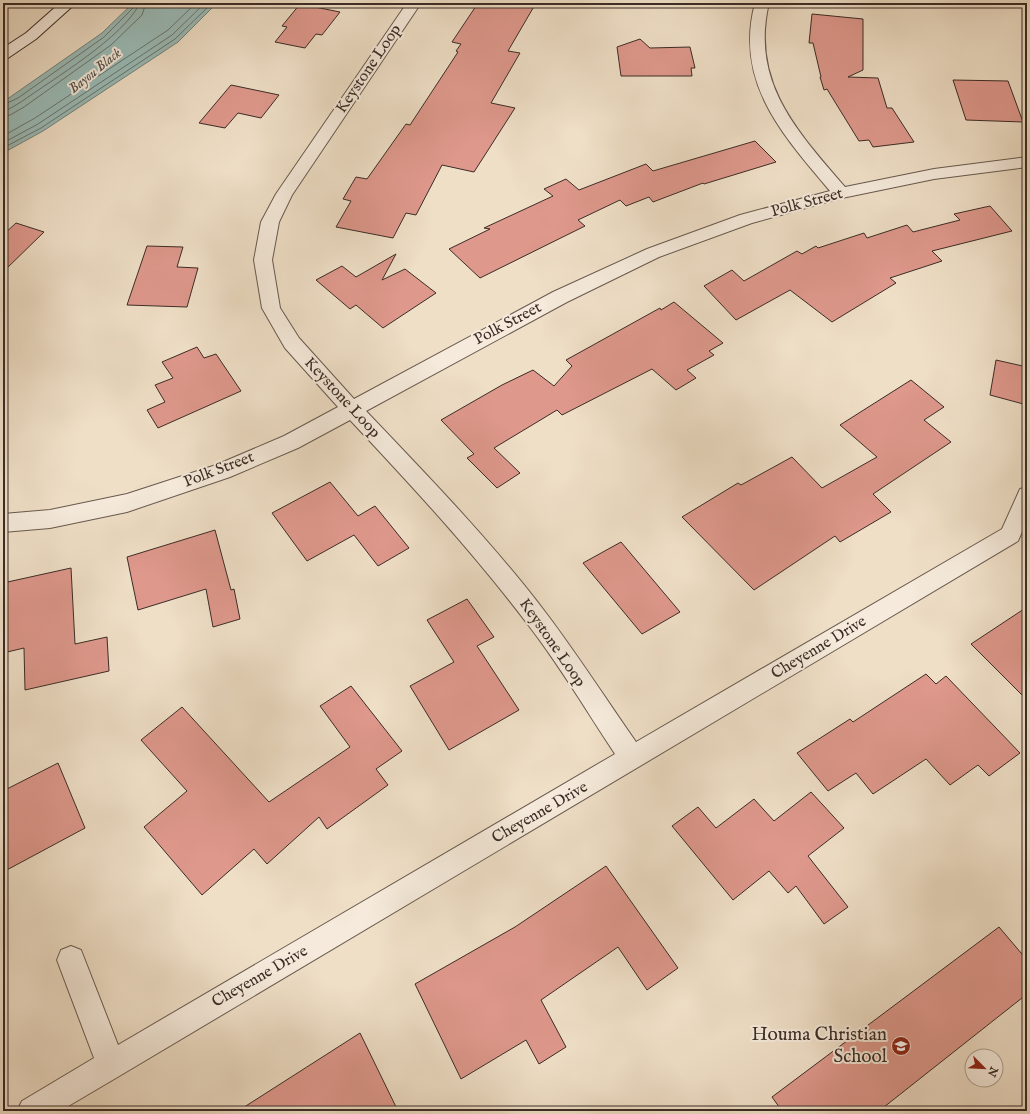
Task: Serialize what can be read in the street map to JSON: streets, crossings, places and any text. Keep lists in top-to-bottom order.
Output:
{
  "streets": {
    "street": ["Keystone Loop", "Polk Street", "Cheyenne Drive"]
  },
  "crossings": [
    ["Keystone Loop", "Polk Street"],
    ["Keystone Loop", "Cheyenne Drive"]
  ],
  "water": ["Bayou Black"],
  "places": {
    "school or university": ["Houma Christian School"]
  },
  "north": "bottom right"
}
